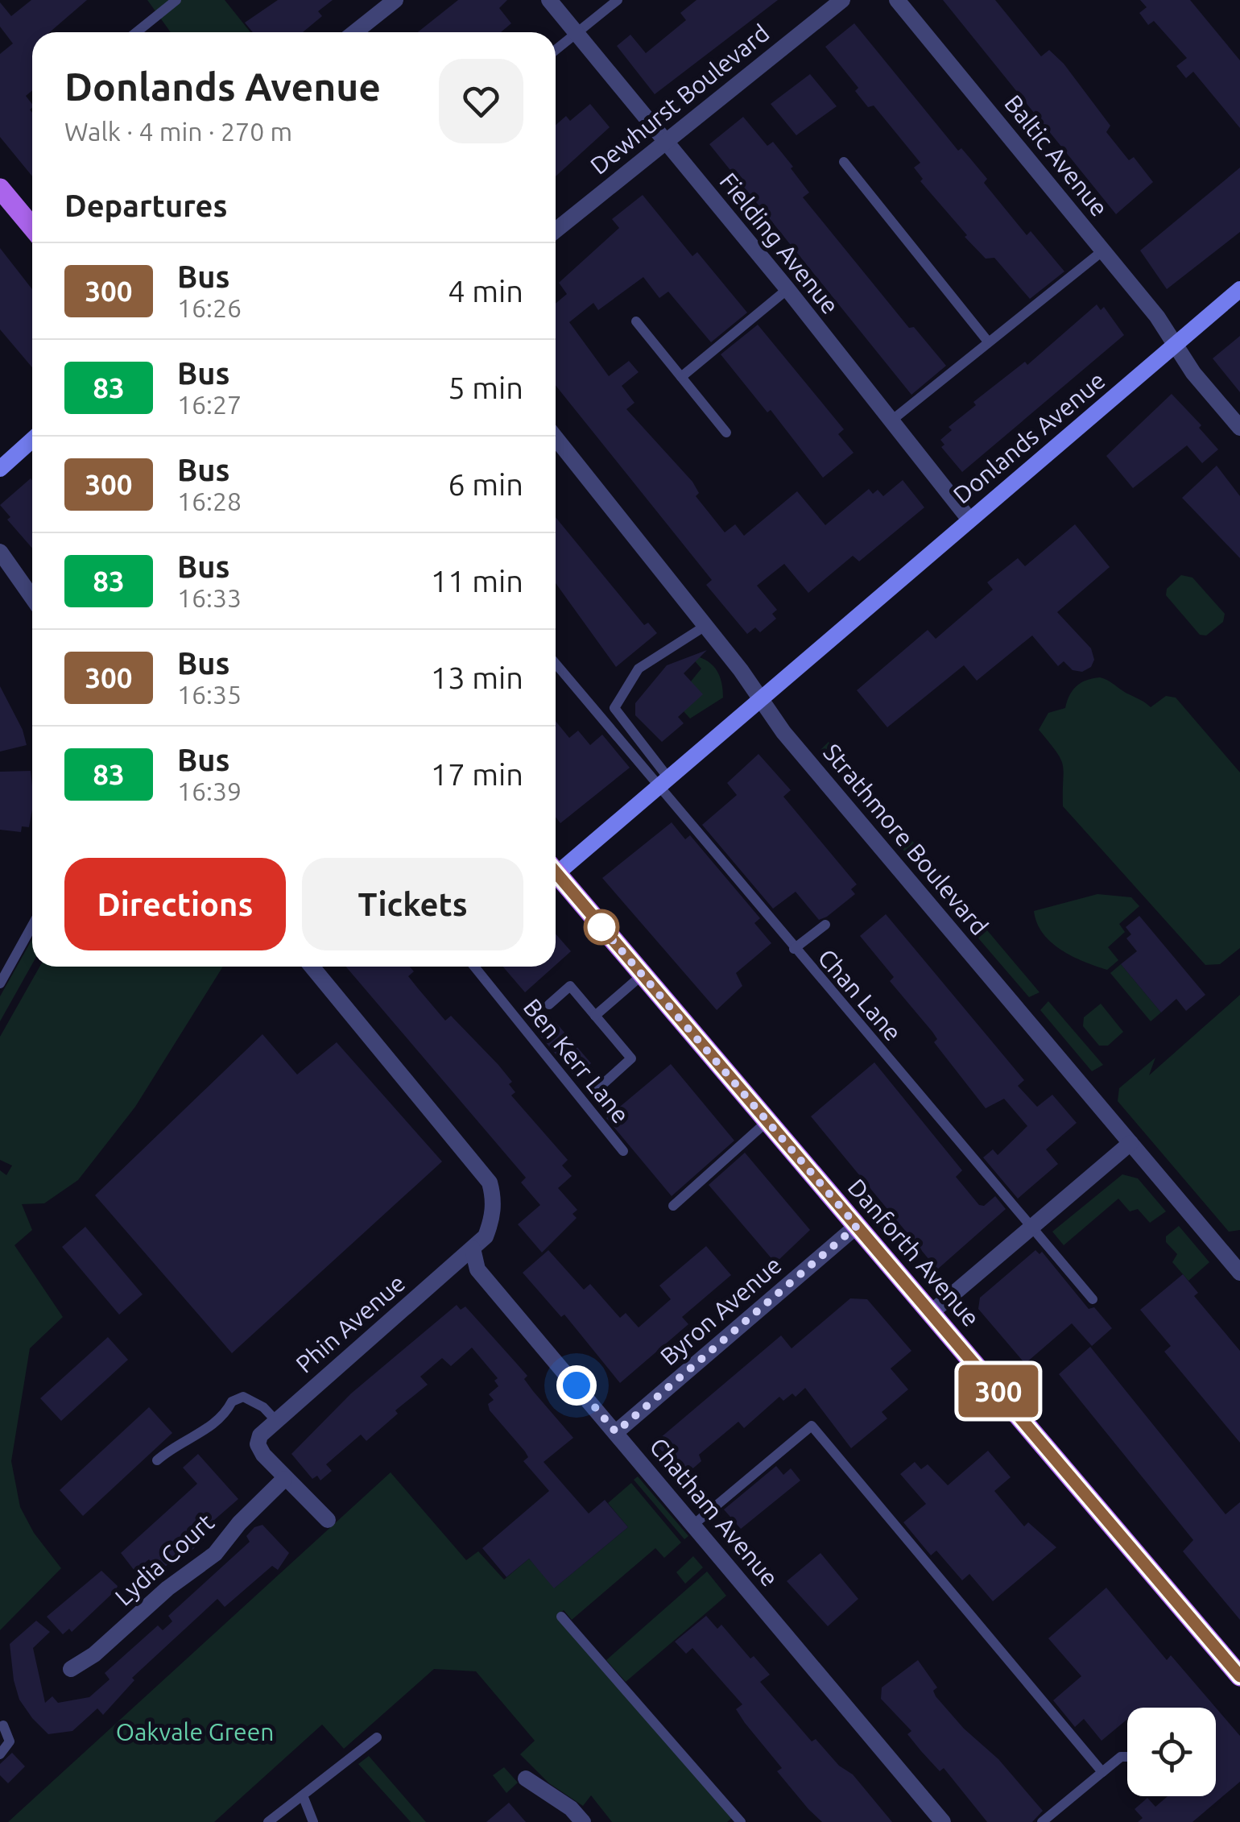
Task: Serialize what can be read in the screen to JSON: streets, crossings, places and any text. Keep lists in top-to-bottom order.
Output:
{
  "streets": {
    "main road": ["Danforth Avenue"],
    "street": [
      "Dewhurst Boulevard",
      "Baltic Avenue",
      "Fielding Avenue",
      "Donlands Avenue",
      "Strathmore Boulevard",
      "Byron Avenue",
      "Phin Avenue",
      "Chatham Avenue",
      "Lydia Court"
    ],
    "lane": ["Chan Lane", "Ben Kerr Lane"]
  },
  "crossings": [
    ["Dewhurst Boulevard", "Fielding Avenue"],
    ["Baltic Avenue", "Donlands Avenue"],
    ["Fielding Avenue", "Donlands Avenue"],
    ["Donlands Avenue", "Strathmore Boulevard"],
    ["Donlands Avenue", "Chan Lane"],
    ["Danforth Avenue", "Byron Avenue"],
    ["Byron Avenue", "Chatham Avenue"],
    ["Phin Avenue", "Chatham Avenue"],
    ["Phin Avenue", "Lydia Court"]
  ],
  "parks": ["Oakvale Green"],
  "lines": ["bus line 300"],
  "page": {
    "on_map": "300",
    "heading": [
      ["Donlands Avenue", "Walk · 4 min · 270 m"],
      "Departures"
    ],
    "list": [
      {
        "mark": "300",
        "name": "Bus",
        "note": "16:26",
        "value": "4 min"
      },
      {
        "mark": "83",
        "name": "Bus",
        "note": "16:27",
        "value": "5 min"
      },
      {
        "mark": "300",
        "name": "Bus",
        "note": "16:28",
        "value": "6 min"
      },
      {
        "mark": "83",
        "name": "Bus",
        "note": "16:33",
        "value": "11 min"
      },
      {
        "mark": "300",
        "name": "Bus",
        "note": "16:35",
        "value": "13 min"
      },
      {
        "mark": "83",
        "name": "Bus",
        "note": "16:39",
        "value": "17 min"
      }
    ],
    "buttons": ["Directions", "Tickets"]
  }
}
